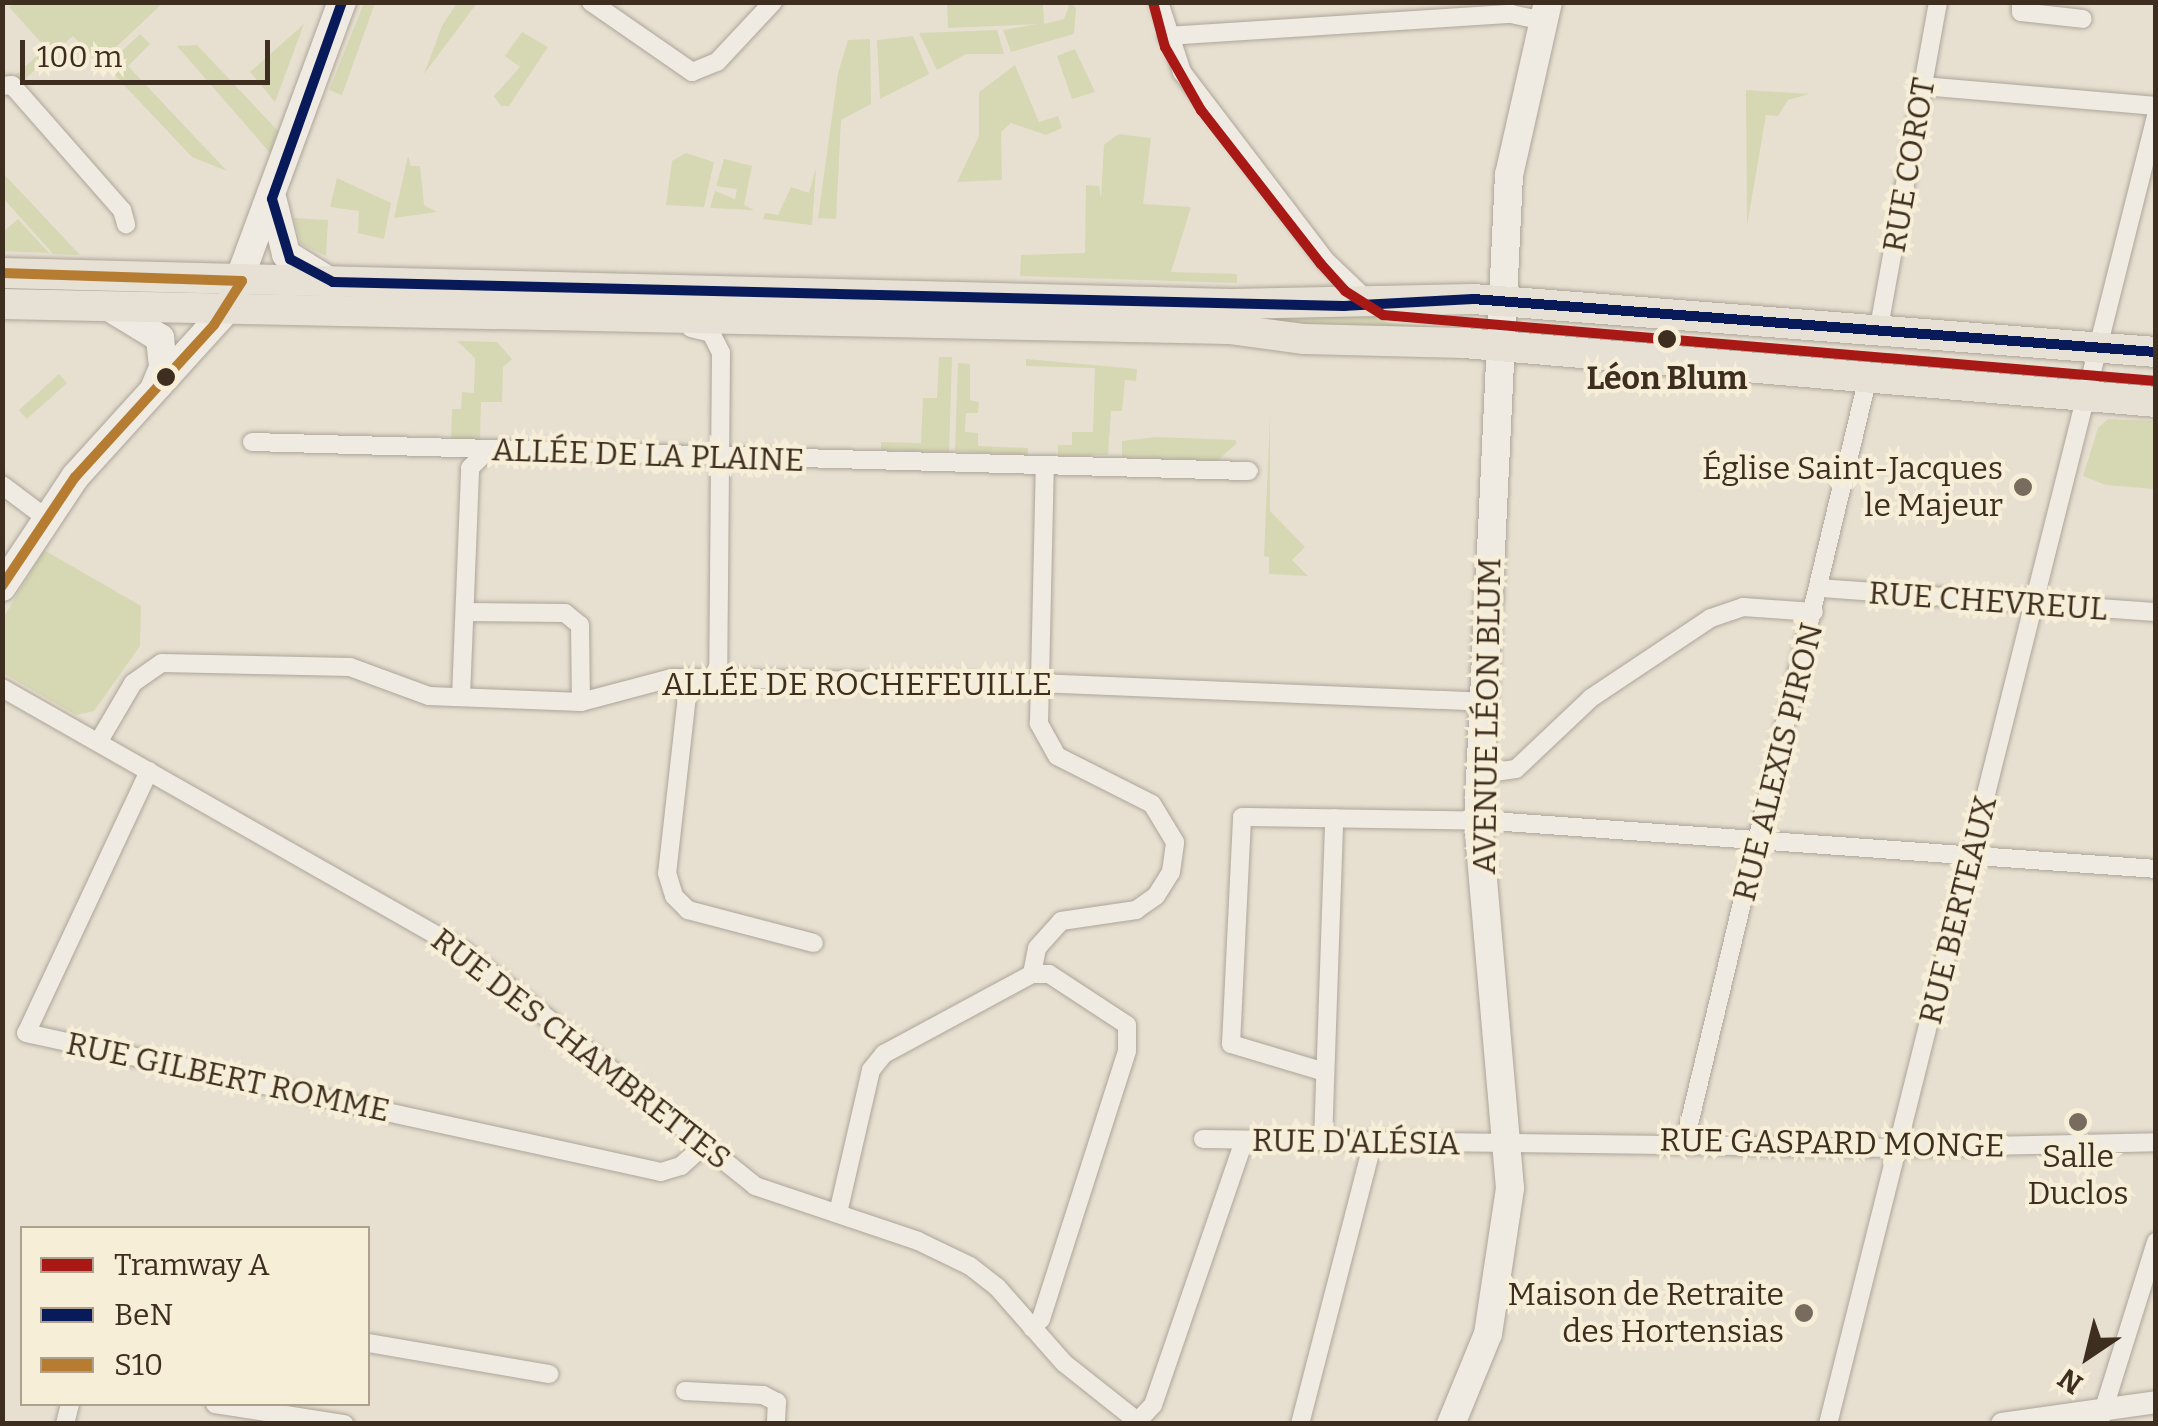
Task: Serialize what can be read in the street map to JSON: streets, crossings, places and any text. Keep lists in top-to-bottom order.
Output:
{
  "streets": {
    "main road": ["AVENUE LÉON BLUM"],
    "street": [
      "RUE COROT",
      "ALLÉE DE LA PLAINE",
      "RUE CHEVREUL",
      "ALLÉE DE ROCHEFEUILLE",
      "RUE ALEXIS PIRON",
      "RUE BERTEAUX",
      "RUE DES CHAMBRETTES",
      "RUE GILBERT ROMME",
      "RUE D'ALÉSIA",
      "RUE GASPARD MONGE"
    ]
  },
  "crossings": [
    ["RUE CHEVREUL", "RUE ALEXIS PIRON"],
    ["RUE CHEVREUL", "RUE BERTEAUX"],
    ["ALLÉE DE ROCHEFEUILLE", "AVENUE LÉON BLUM"],
    ["ALLÉE DE ROCHEFEUILLE", "RUE DES CHAMBRETTES"],
    ["AVENUE LÉON BLUM", "RUE D'ALÉSIA"],
    ["AVENUE LÉON BLUM", "RUE GASPARD MONGE"],
    ["RUE ALEXIS PIRON", "RUE GASPARD MONGE"],
    ["RUE BERTEAUX", "RUE GASPARD MONGE"],
    ["RUE DES CHAMBRETTES", "RUE GILBERT ROMME"],
    ["RUE D'ALÉSIA", "RUE GASPARD MONGE"]
  ],
  "places": [
    "Léon Blum",
    "Église Saint-Jacques le Majeur",
    "Salle Duclos",
    "Maison de Retraite des Hortensias"
  ],
  "lines": ["tram line A", "transit line BeN", "transit line S10"],
  "legend": ["Tramway A", "BeN", "S10"],
  "scale_bar": "100 m",
  "north": "bottom left"
}
